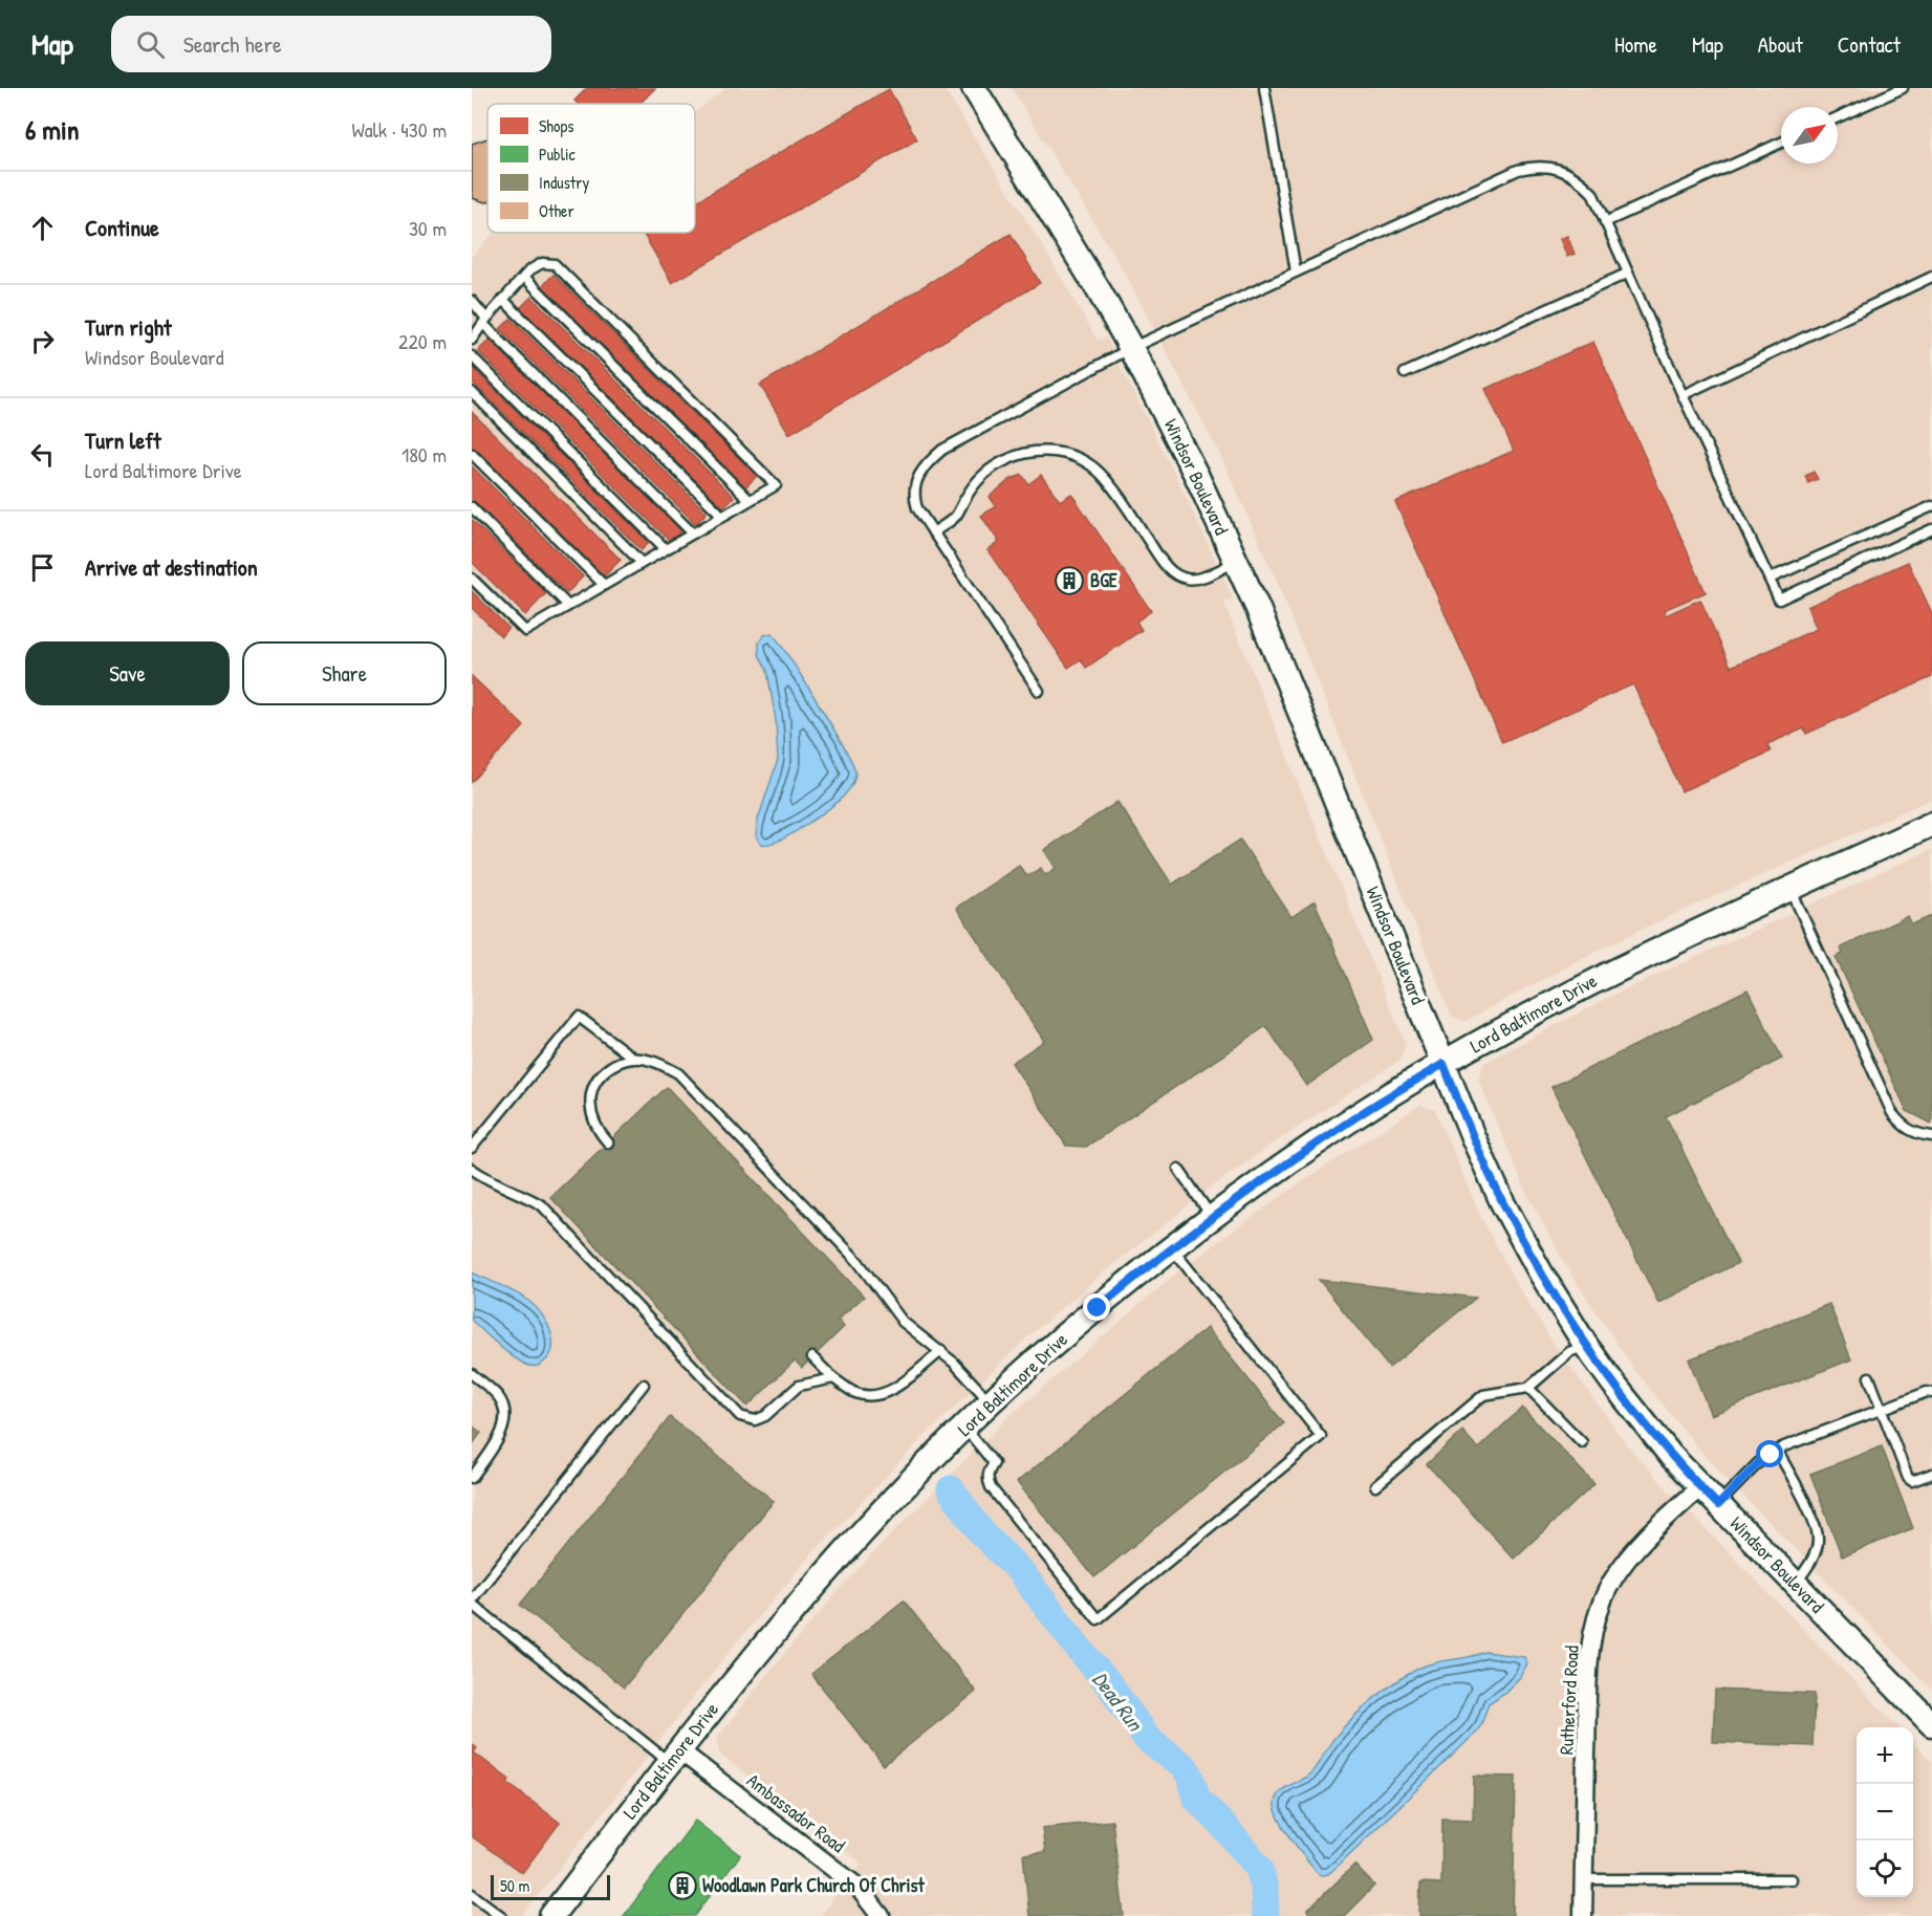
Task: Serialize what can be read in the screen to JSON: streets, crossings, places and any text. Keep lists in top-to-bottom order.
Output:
{
  "streets": {
    "main road": ["Windsor Boulevard", "Lord Baltimore Drive"],
    "street": ["Rutherford Road", "Ambassador Road"]
  },
  "crossings": [
    ["Windsor Boulevard", "Lord Baltimore Drive"],
    ["Windsor Boulevard", "Rutherford Road"],
    ["Lord Baltimore Drive", "Ambassador Road"]
  ],
  "water": ["Dead Run"],
  "places": {
    "building": ["BGE", "Woodlawn Park Church Of Christ"]
  },
  "legend": [
    "Shops",
    "Public",
    "Industry",
    "Other"
  ],
  "scale_bar": "50 m",
  "north": "top right",
  "page": {
    "header": "Map",
    "search": "Search here",
    "nav": [
      "Home",
      "Map",
      "About",
      "Contact"
    ],
    "heading": ["6 min", "Walk · 430 m"],
    "list": [
      ["Continue", "30 m"],
      ["Turn right", "Windsor Boulevard", "220 m"],
      ["Turn left", "Lord Baltimore Drive", "180 m"],
      "Arrive at destination"
    ],
    "buttons": ["Save", "Share"],
    "map_buttons": ["+", "−"],
    "scale": "50 m"
  }
}
